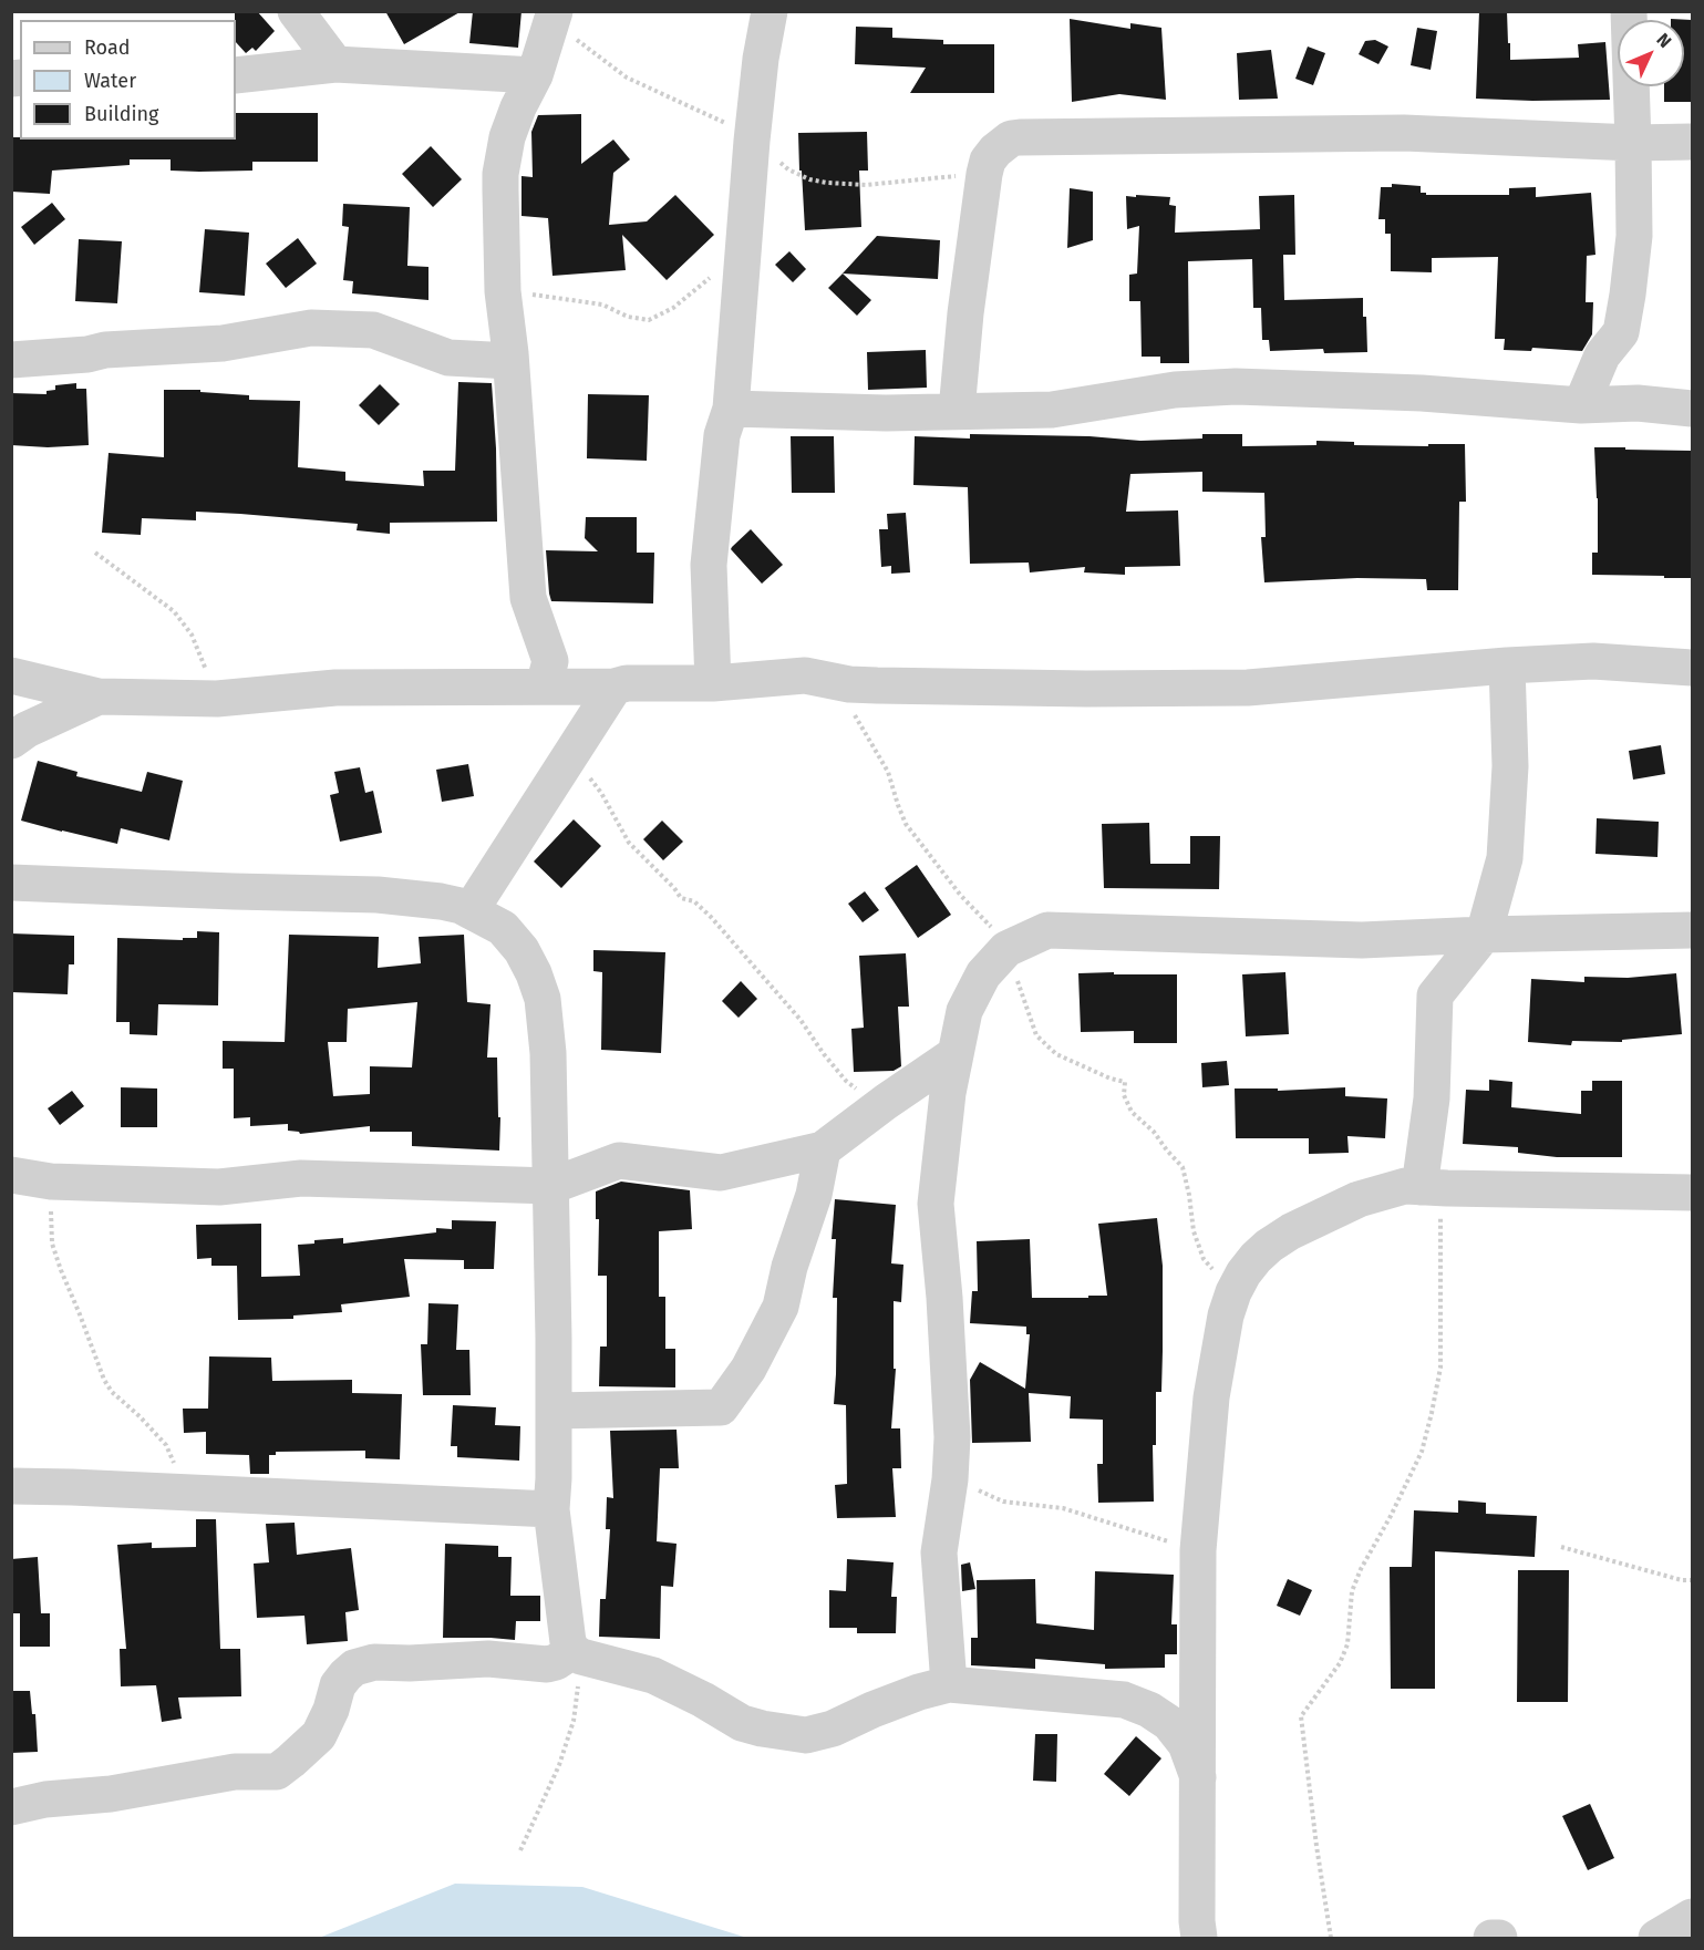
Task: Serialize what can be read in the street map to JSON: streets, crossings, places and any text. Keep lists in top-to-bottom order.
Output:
{
  "legend": ["Road", "Water", "Building"],
  "north": "top right"
}
